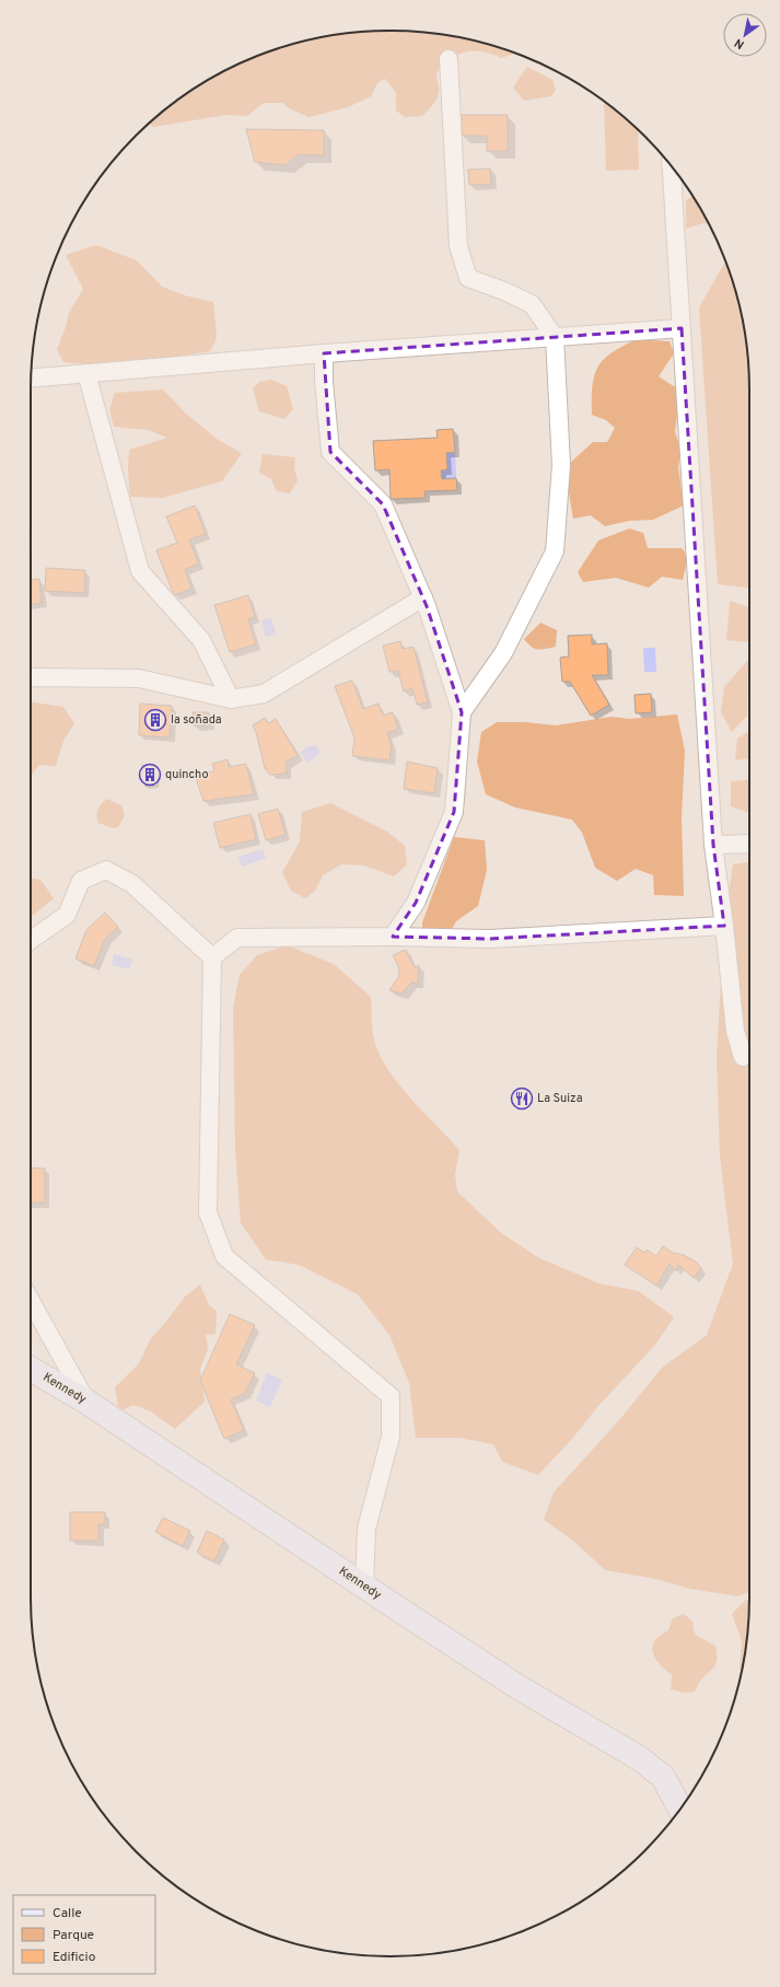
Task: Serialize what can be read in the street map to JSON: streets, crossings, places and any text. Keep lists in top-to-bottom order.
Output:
{
  "streets": {
    "main road": ["Kennedy"]
  },
  "places": {
    "building": ["la soñada", "quincho"],
    "restaurant": ["La Suiza"]
  },
  "legend": ["Calle", "Parque", "Edificio"],
  "north": "bottom left"
}
